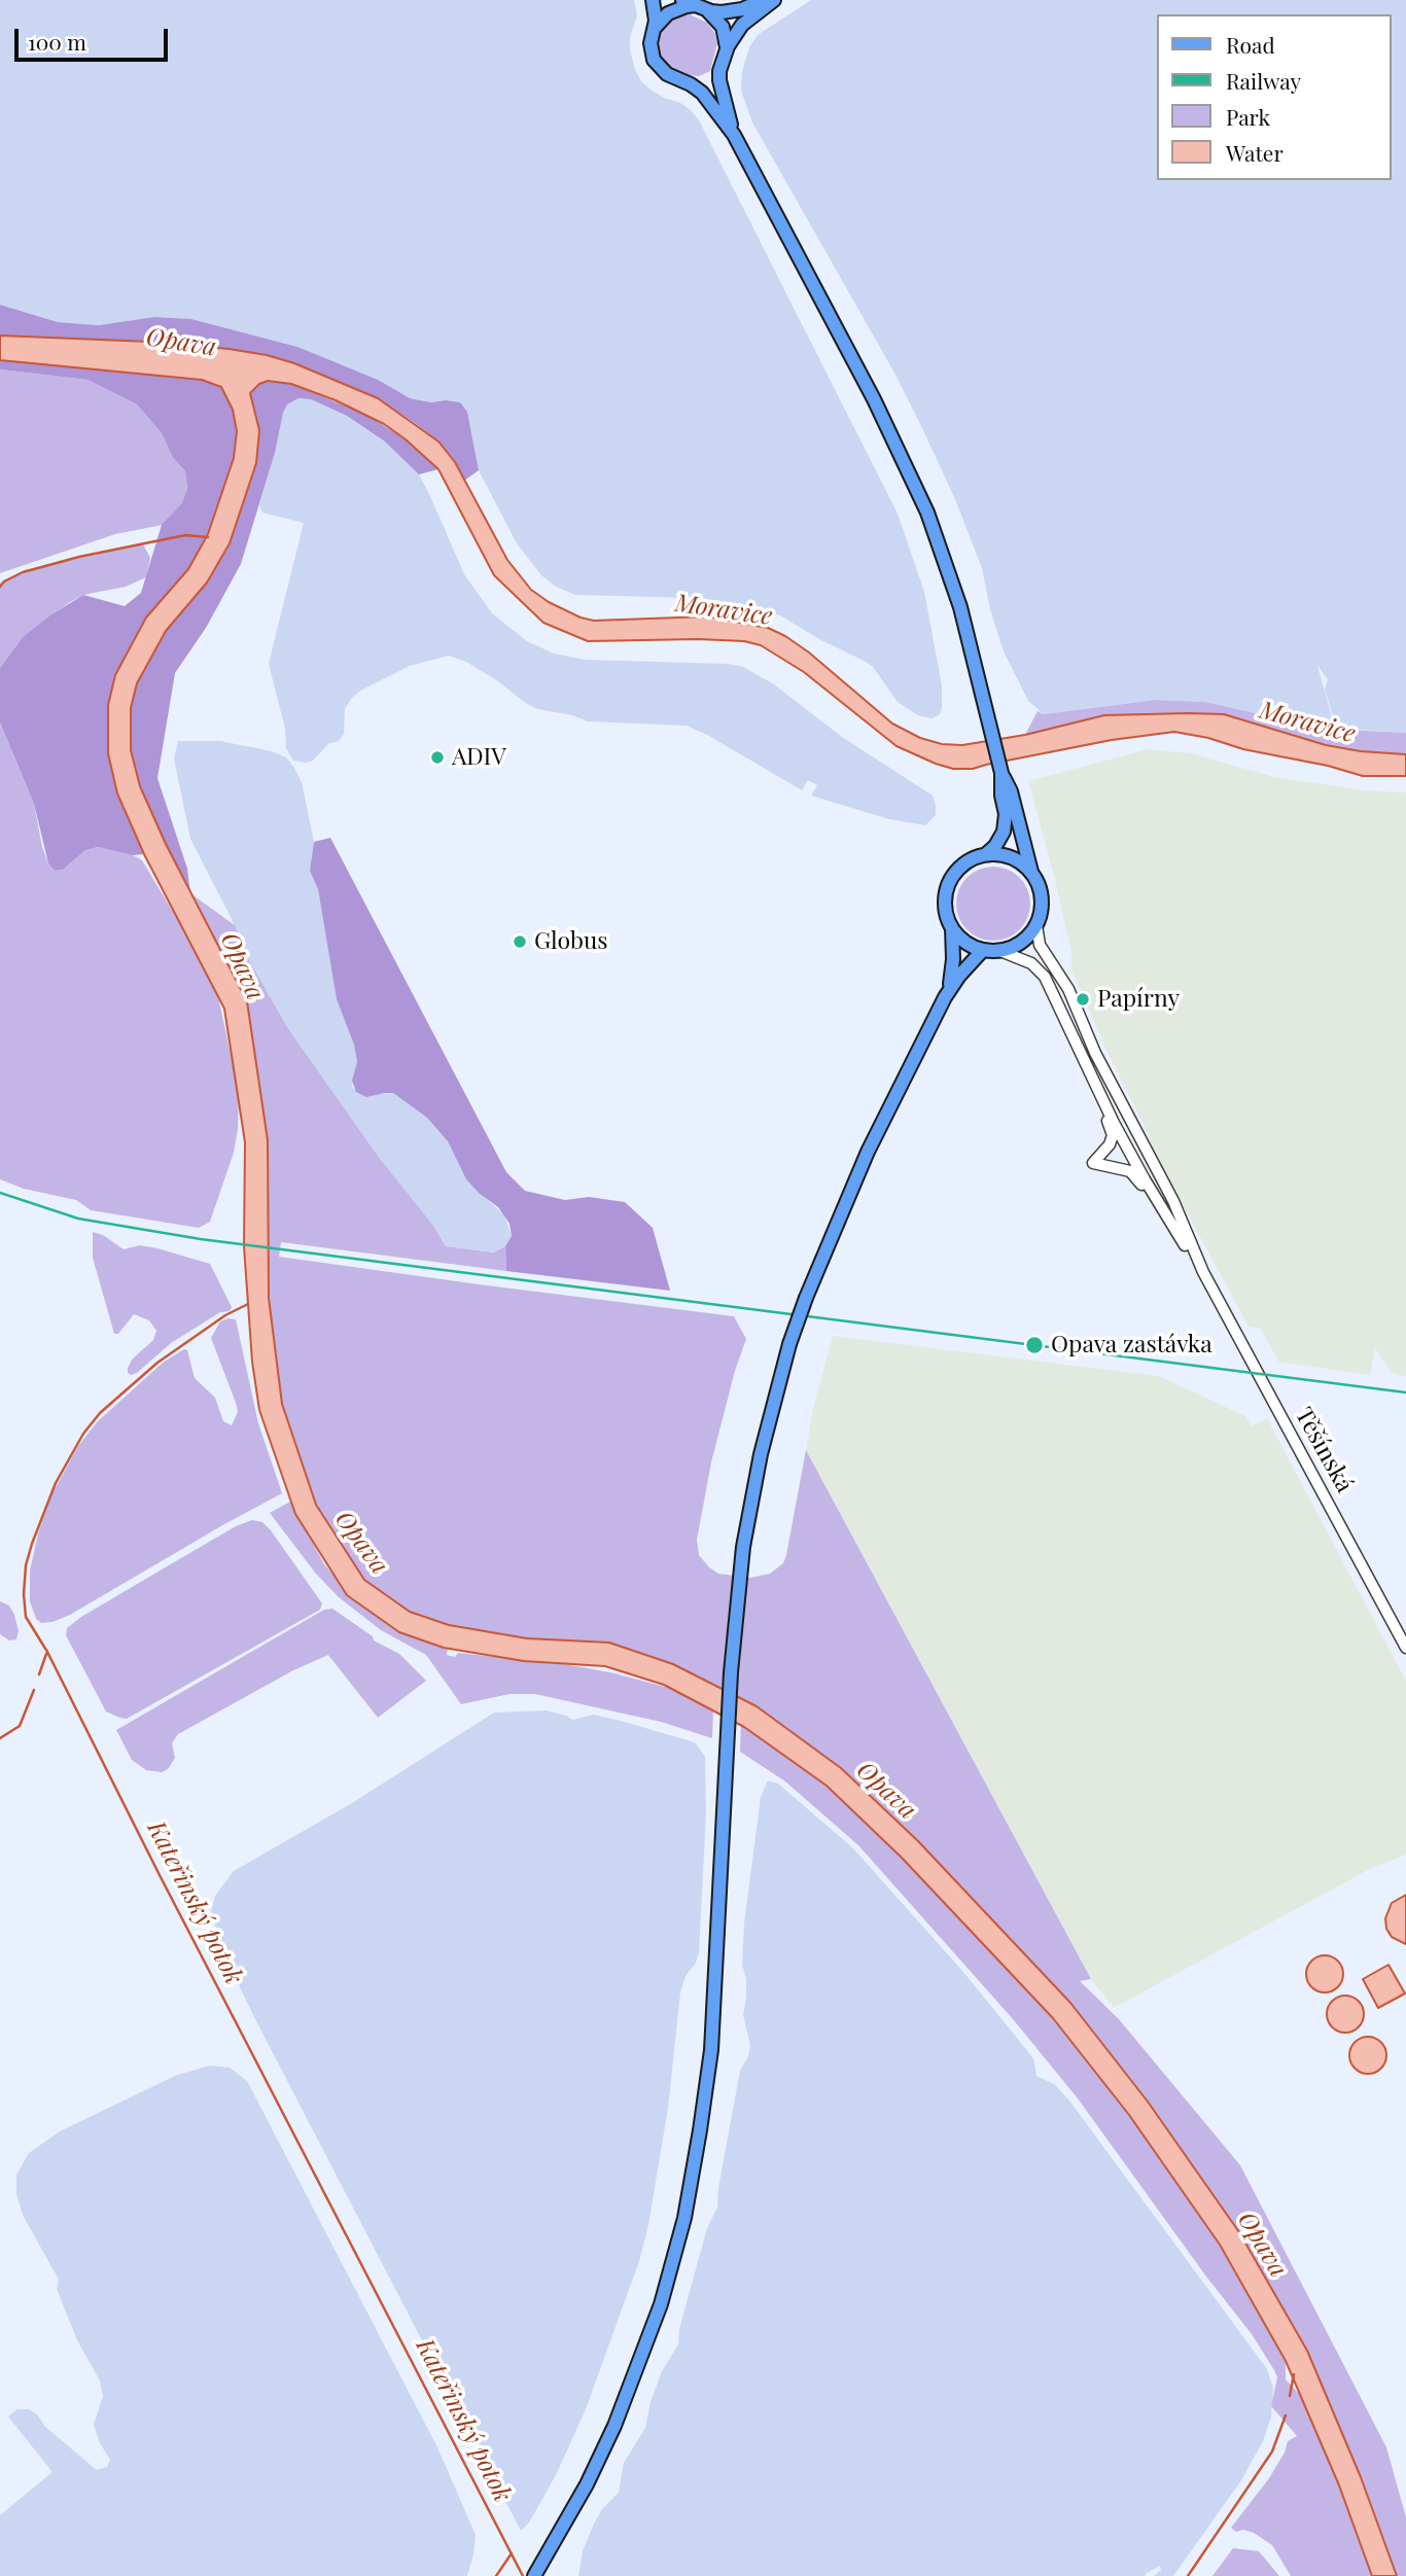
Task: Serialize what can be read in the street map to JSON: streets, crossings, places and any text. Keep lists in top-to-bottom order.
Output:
{
  "streets": {
    "main road": ["Těšínská"]
  },
  "water": ["Opava", "Moravice", "Kateřinský potok"],
  "places": [
    "ADIV",
    "Globus",
    "Papírny",
    "Opava zastávka"
  ],
  "legend": [
    "Road",
    "Railway",
    "Park",
    "Water"
  ],
  "scale_bar": "100 m"
}
